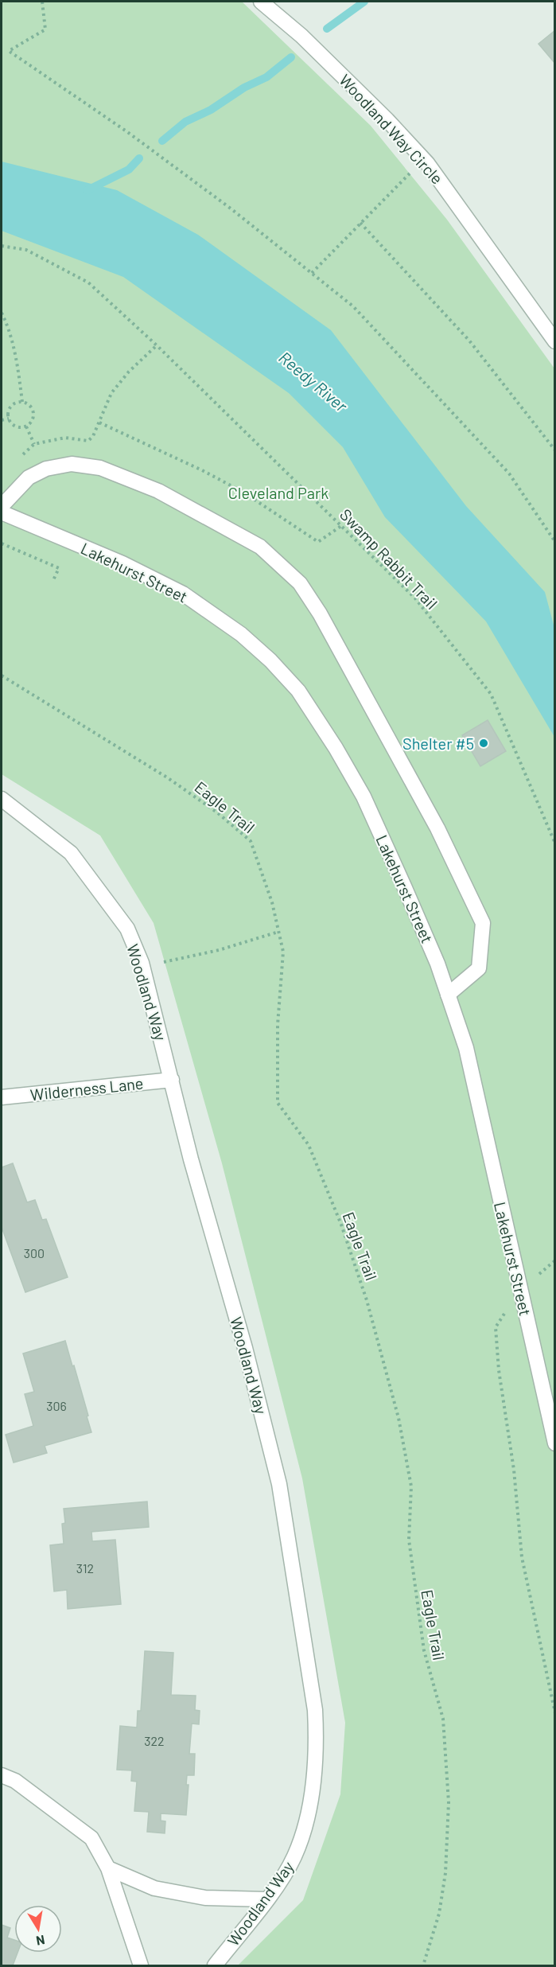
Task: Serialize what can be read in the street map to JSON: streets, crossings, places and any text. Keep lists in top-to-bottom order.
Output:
{
  "streets": {
    "street": [
      "Woodland Way Circle",
      "Lakehurst Street",
      "Woodland Way",
      "Wilderness Lane"
    ],
    "path": ["Swamp Rabbit Trail", "Eagle Trail"]
  },
  "crossings": [
    ["Woodland Way", "Wilderness Lane"]
  ],
  "water": ["Reedy River"],
  "parks": ["Cleveland Park"],
  "places": ["Shelter #5"],
  "house_numbers": [
    "300",
    "306",
    "312",
    "322"
  ],
  "north": "bottom"
}
